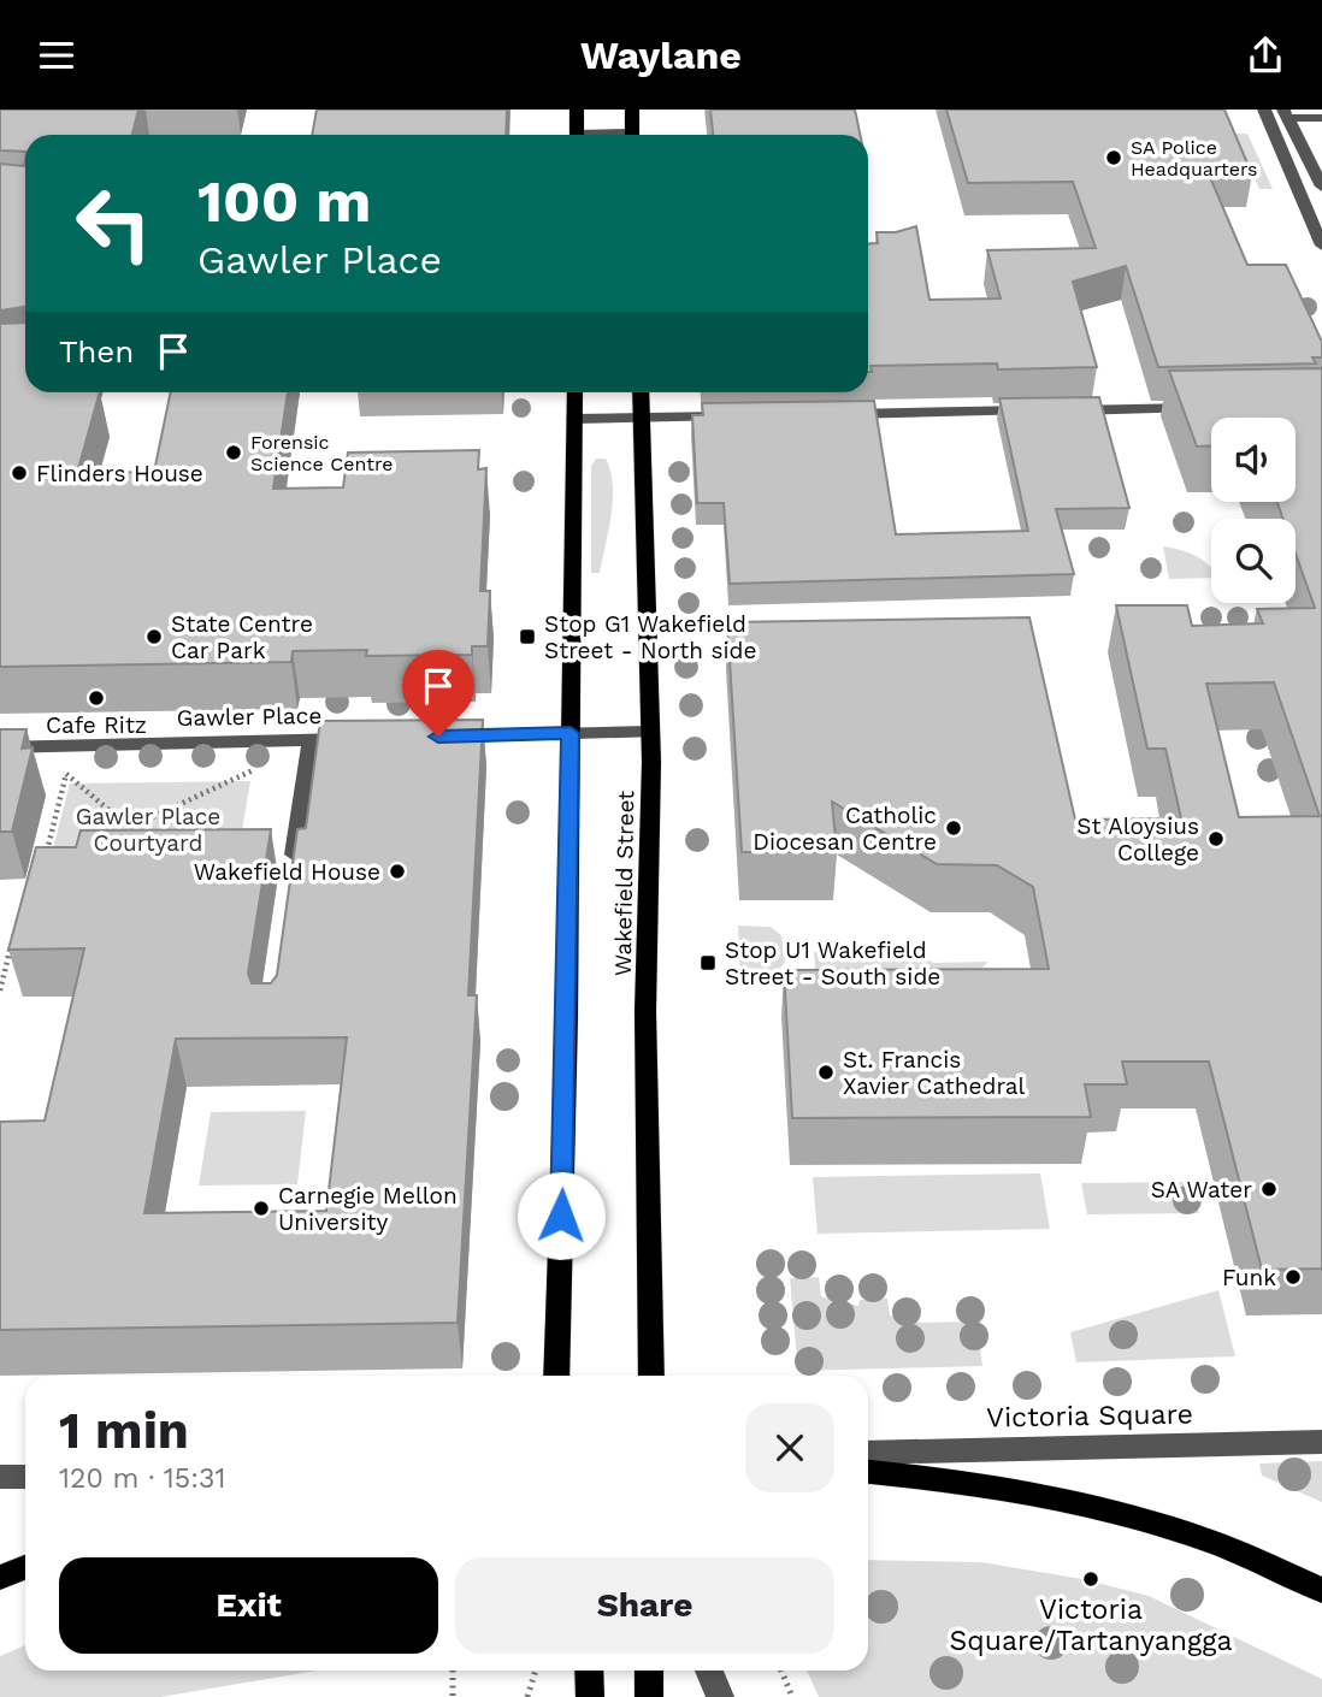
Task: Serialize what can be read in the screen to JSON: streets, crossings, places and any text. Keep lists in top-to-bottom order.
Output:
{
  "streets": {
    "main road": ["Wakefield Street"],
    "street": ["Gawler Place", "Victoria Square"]
  },
  "parks": ["Gawler Place Courtyard"],
  "places": {
    "other": [
      "SA Police Headquarters",
      "Forensic Science Centre",
      "Flinders House",
      "State Centre Car Park",
      "Cafe Ritz",
      "Catholic Diocesan Centre",
      "St Aloysius College",
      "Wakefield House",
      "St. Francis Xavier Cathedral",
      "SA Water",
      "Carnegie Mellon University",
      "Funk",
      "Victoria Square/Tartanyangga"
    ],
    "transit": ["Stop G1 Wakefield Street - North side", "Stop U1 Wakefield Street - South side"]
  },
  "page": {
    "header": "Waylane",
    "turn": ["100 m", "Gawler Place"],
    "then": "Then",
    "heading": ["1 min", "120 m · 15:31"],
    "buttons": ["Exit", "Share"]
  }
}
